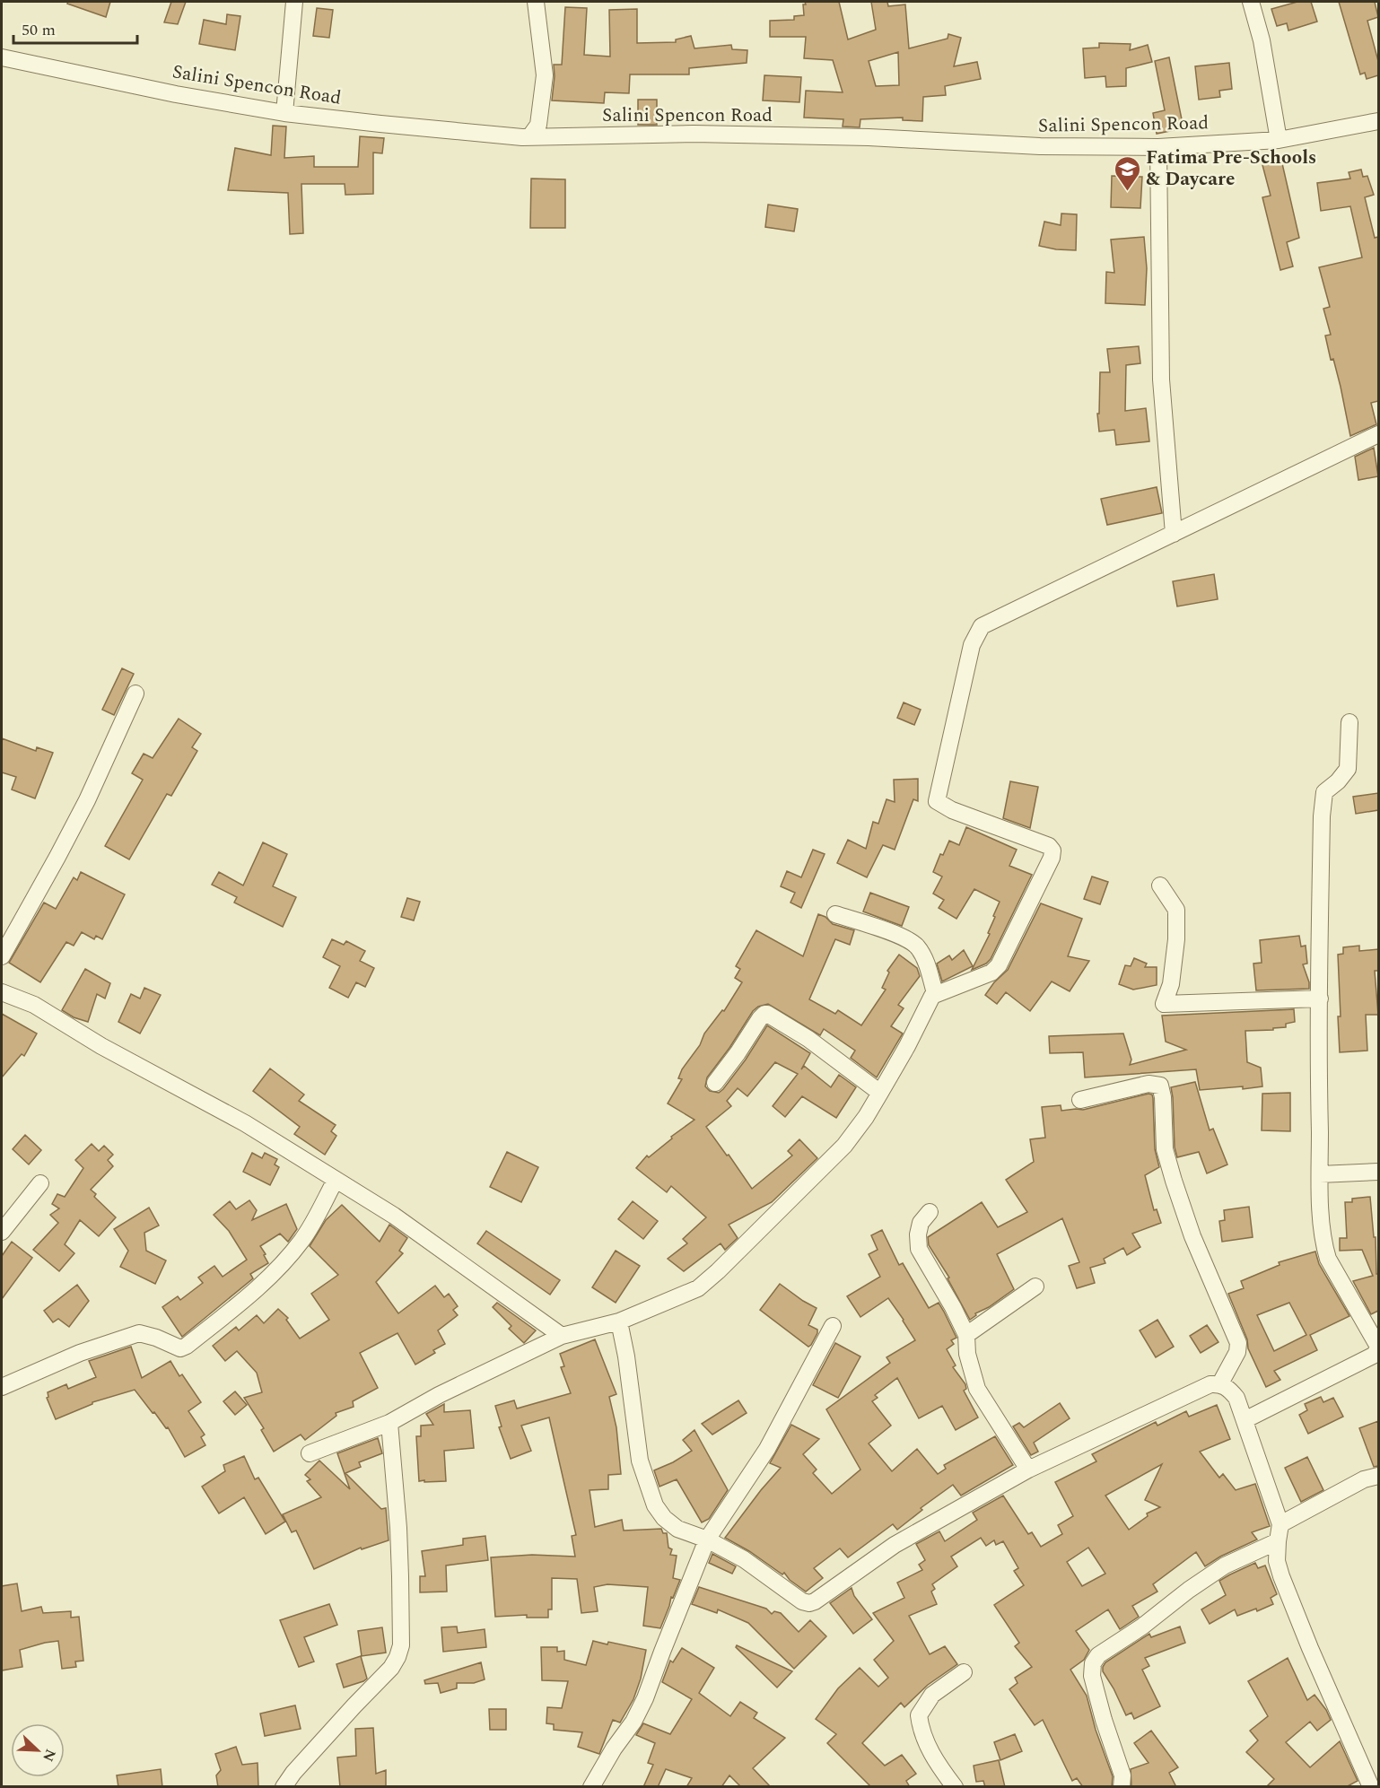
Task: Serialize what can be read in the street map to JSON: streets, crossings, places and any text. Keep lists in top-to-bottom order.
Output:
{
  "streets": {
    "street": ["Salini Spencon Road"]
  },
  "places": {
    "school or university": ["Fatima Pre-Schools & Daycare"]
  },
  "scale_bar": "50 m",
  "north": "bottom right"
}
